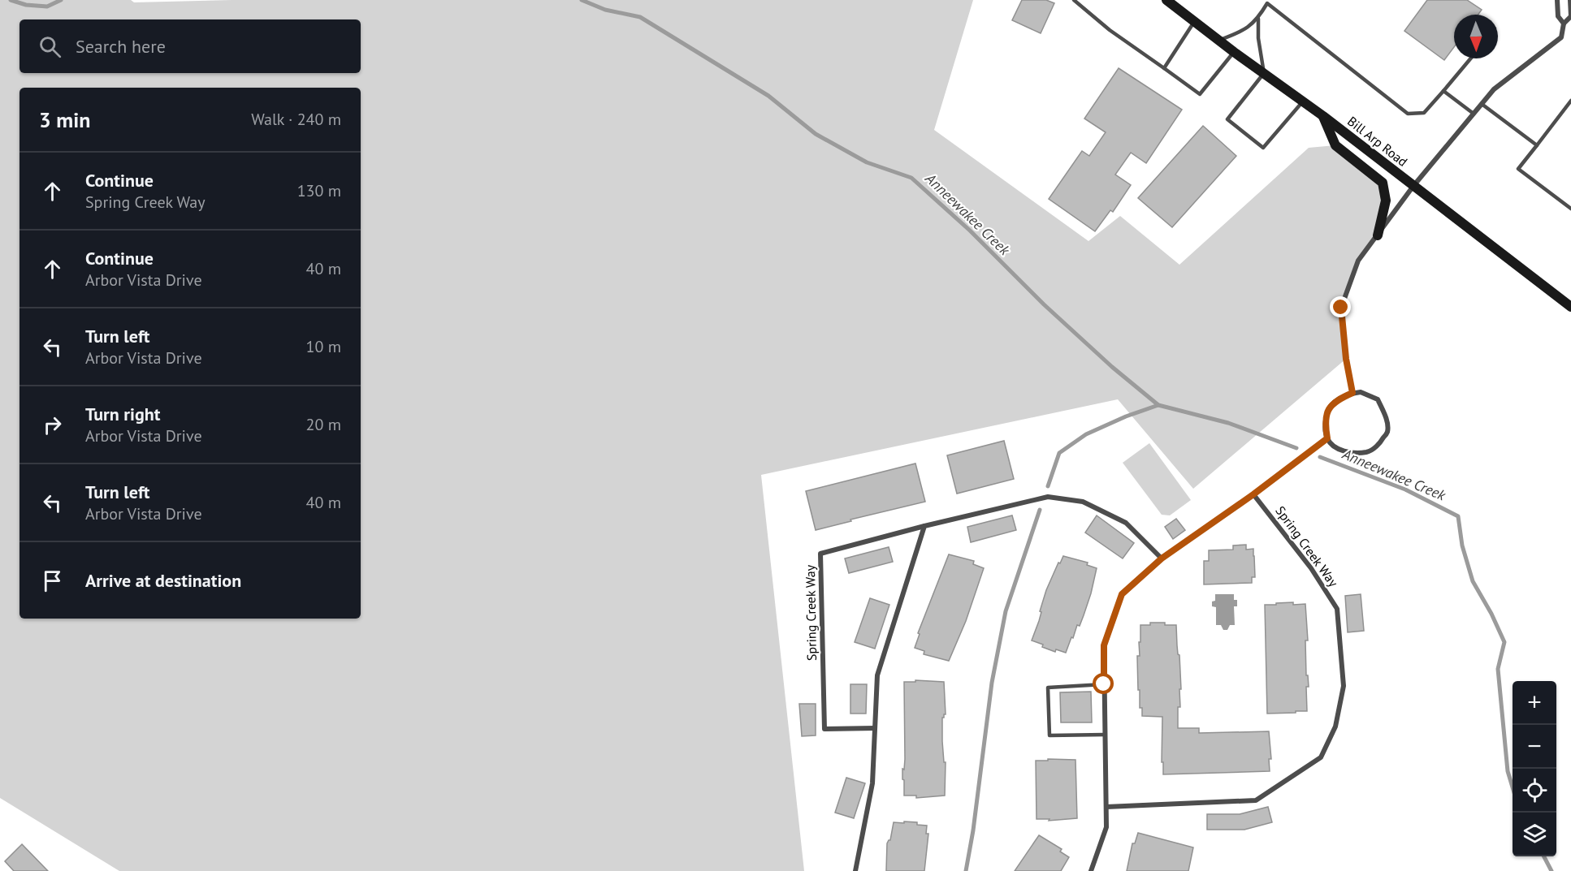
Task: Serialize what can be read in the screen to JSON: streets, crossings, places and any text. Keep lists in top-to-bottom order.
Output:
{
  "streets": {
    "main road": ["Bill Arp Road"],
    "street": ["Spring Creek Way"]
  },
  "water": ["Anneewakee Creek"],
  "north": "bottom",
  "page": {
    "search": "Search here",
    "heading": ["3 min", "Walk · 240 m"],
    "list": [
      ["Continue", "Spring Creek Way", "130 m"],
      ["Continue", "Arbor Vista Drive", "40 m"],
      ["Turn left", "Arbor Vista Drive", "10 m"],
      ["Turn right", "Arbor Vista Drive", "20 m"],
      ["Turn left", "Arbor Vista Drive", "40 m"],
      "Arrive at destination"
    ],
    "map_buttons": ["+", "−"]
  }
}
